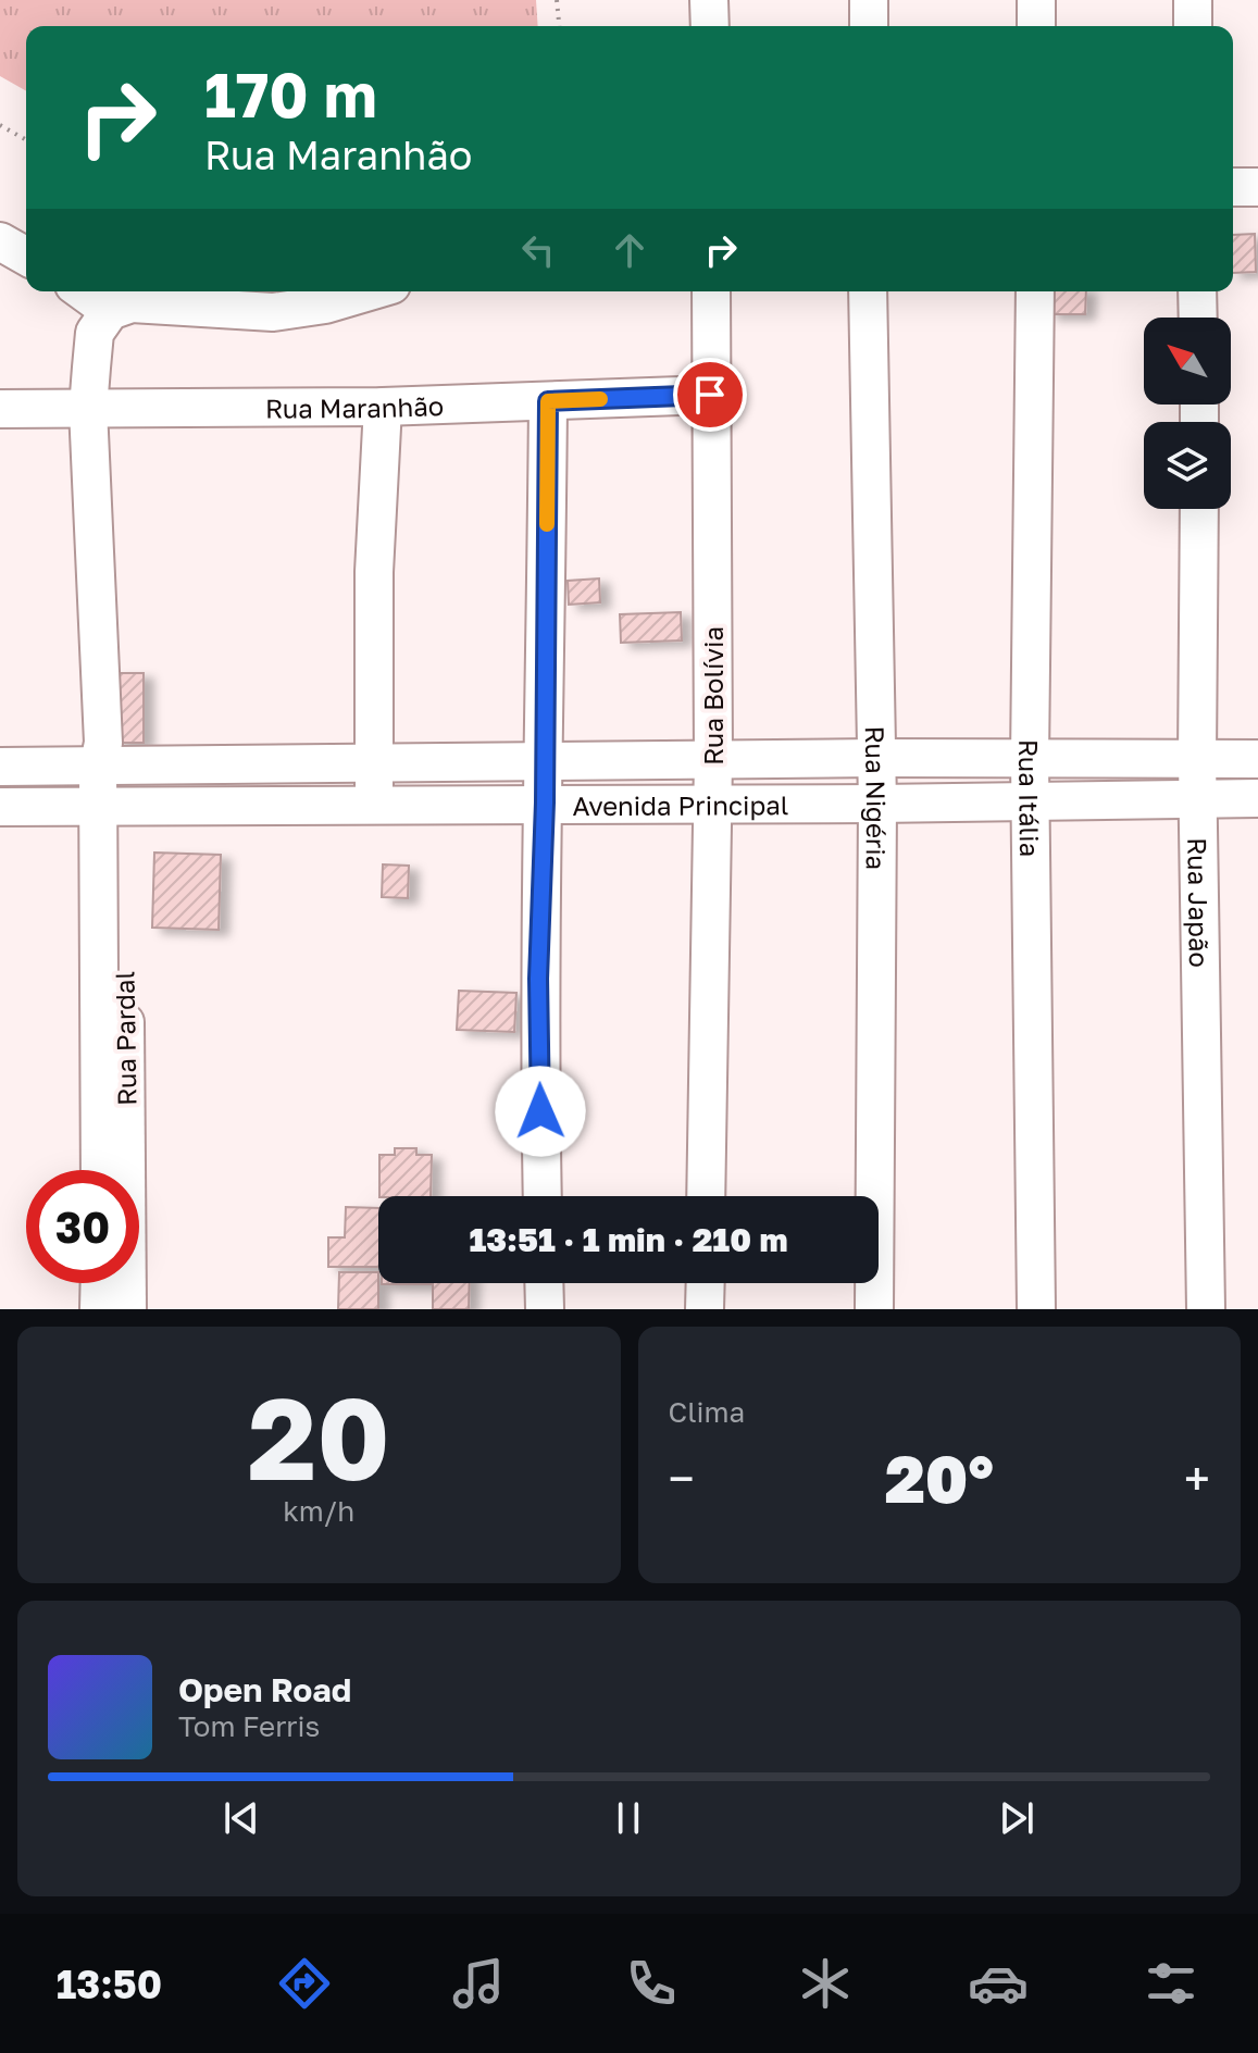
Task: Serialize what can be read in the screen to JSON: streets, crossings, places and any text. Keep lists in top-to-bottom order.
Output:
{
  "streets": {
    "street": [
      "Rua Maranhão",
      "Rua Bolívia",
      "Rua Nigéria",
      "Rua Itália",
      "Avenida Principal",
      "Rua Japão",
      "Rua Pardal"
    ]
  },
  "crossings": [
    ["Rua Maranhão", "Rua Bolívia"],
    ["Rua Maranhão", "Rua Pardal"],
    ["Rua Bolívia", "Avenida Principal"],
    ["Rua Nigéria", "Avenida Principal"],
    ["Rua Itália", "Avenida Principal"],
    ["Avenida Principal", "Rua Japão"],
    ["Avenida Principal", "Rua Pardal"]
  ],
  "north": "top left",
  "page": {
    "turn": ["170 m", "Rua Maranhão"],
    "limit": "30",
    "trip": "13:51 · 1 min · 210 m",
    "tile": [
      ["20", "km/h"],
      "Clima"
    ],
    "heat": ["−", "20°", "+"],
    "song": ["Open Road", "Tom Ferris"],
    "tabs": "13:50"
  }
}
